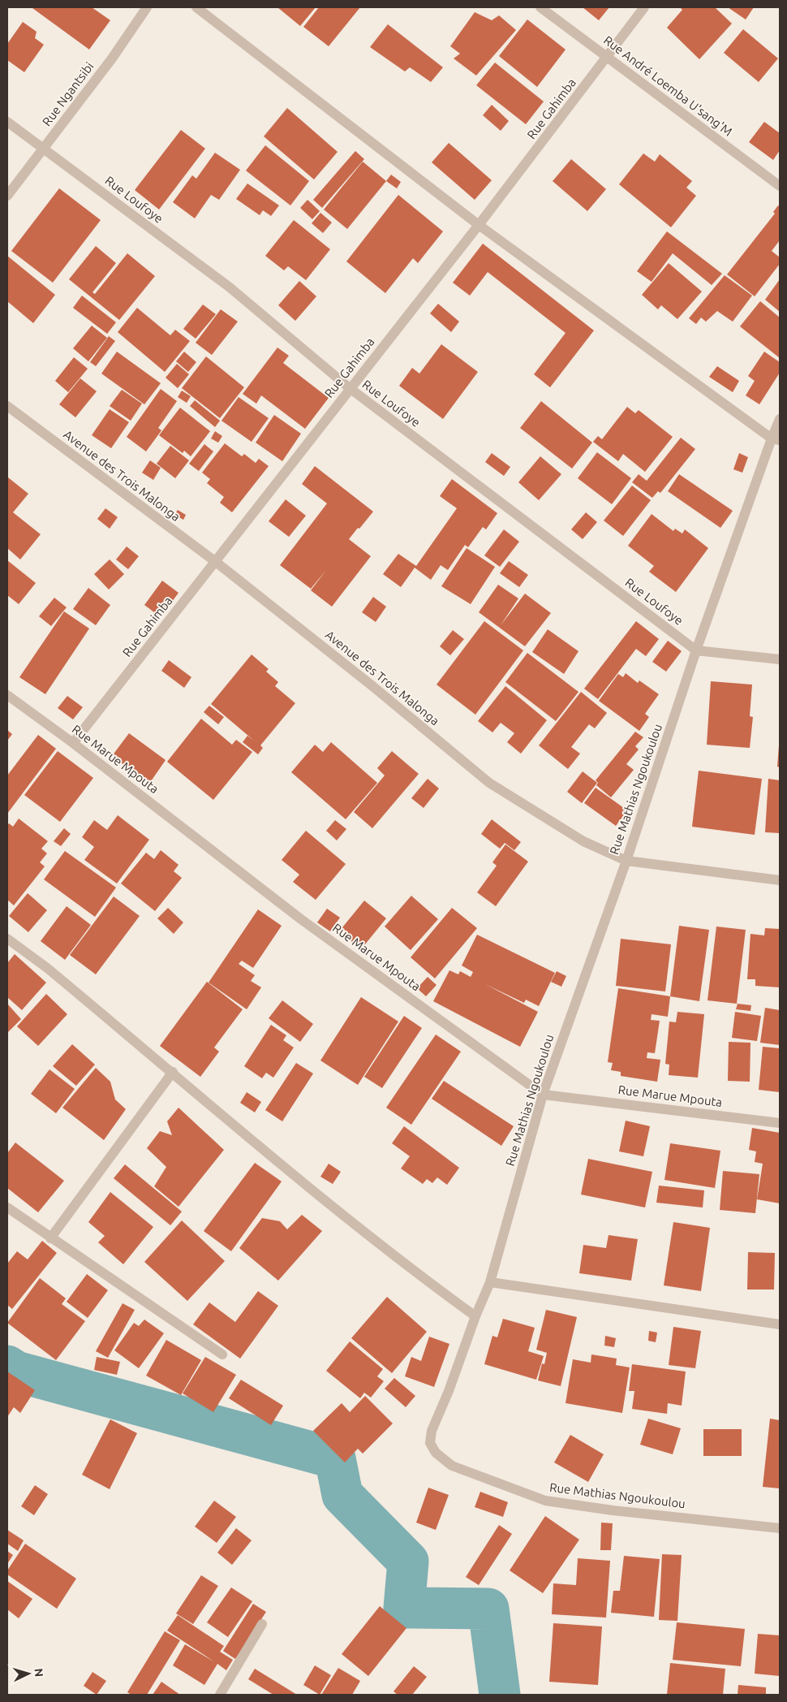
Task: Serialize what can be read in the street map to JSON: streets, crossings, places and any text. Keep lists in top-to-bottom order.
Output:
{
  "streets": {
    "street": [
      "Rue André Loemba U'sang'M",
      "Rue Ngantsibi",
      "Rue Gahimba",
      "Rue Loufoye",
      "Avenue des Trois Malonga",
      "Rue Marue Mpouta",
      "Rue Mathias Ngoukoulou"
    ]
  },
  "crossings": [
    ["Rue André Loemba U'sang'M", "Rue Gahimba"],
    ["Rue Ngantsibi", "Rue Loufoye"],
    ["Rue Gahimba", "Rue Loufoye"],
    ["Rue Gahimba", "Avenue des Trois Malonga"],
    ["Rue Gahimba", "Rue Marue Mpouta"],
    ["Rue Loufoye", "Rue Mathias Ngoukoulou"],
    ["Avenue des Trois Malonga", "Rue Mathias Ngoukoulou"],
    ["Rue Marue Mpouta", "Rue Mathias Ngoukoulou"]
  ],
  "north": "right"
}
